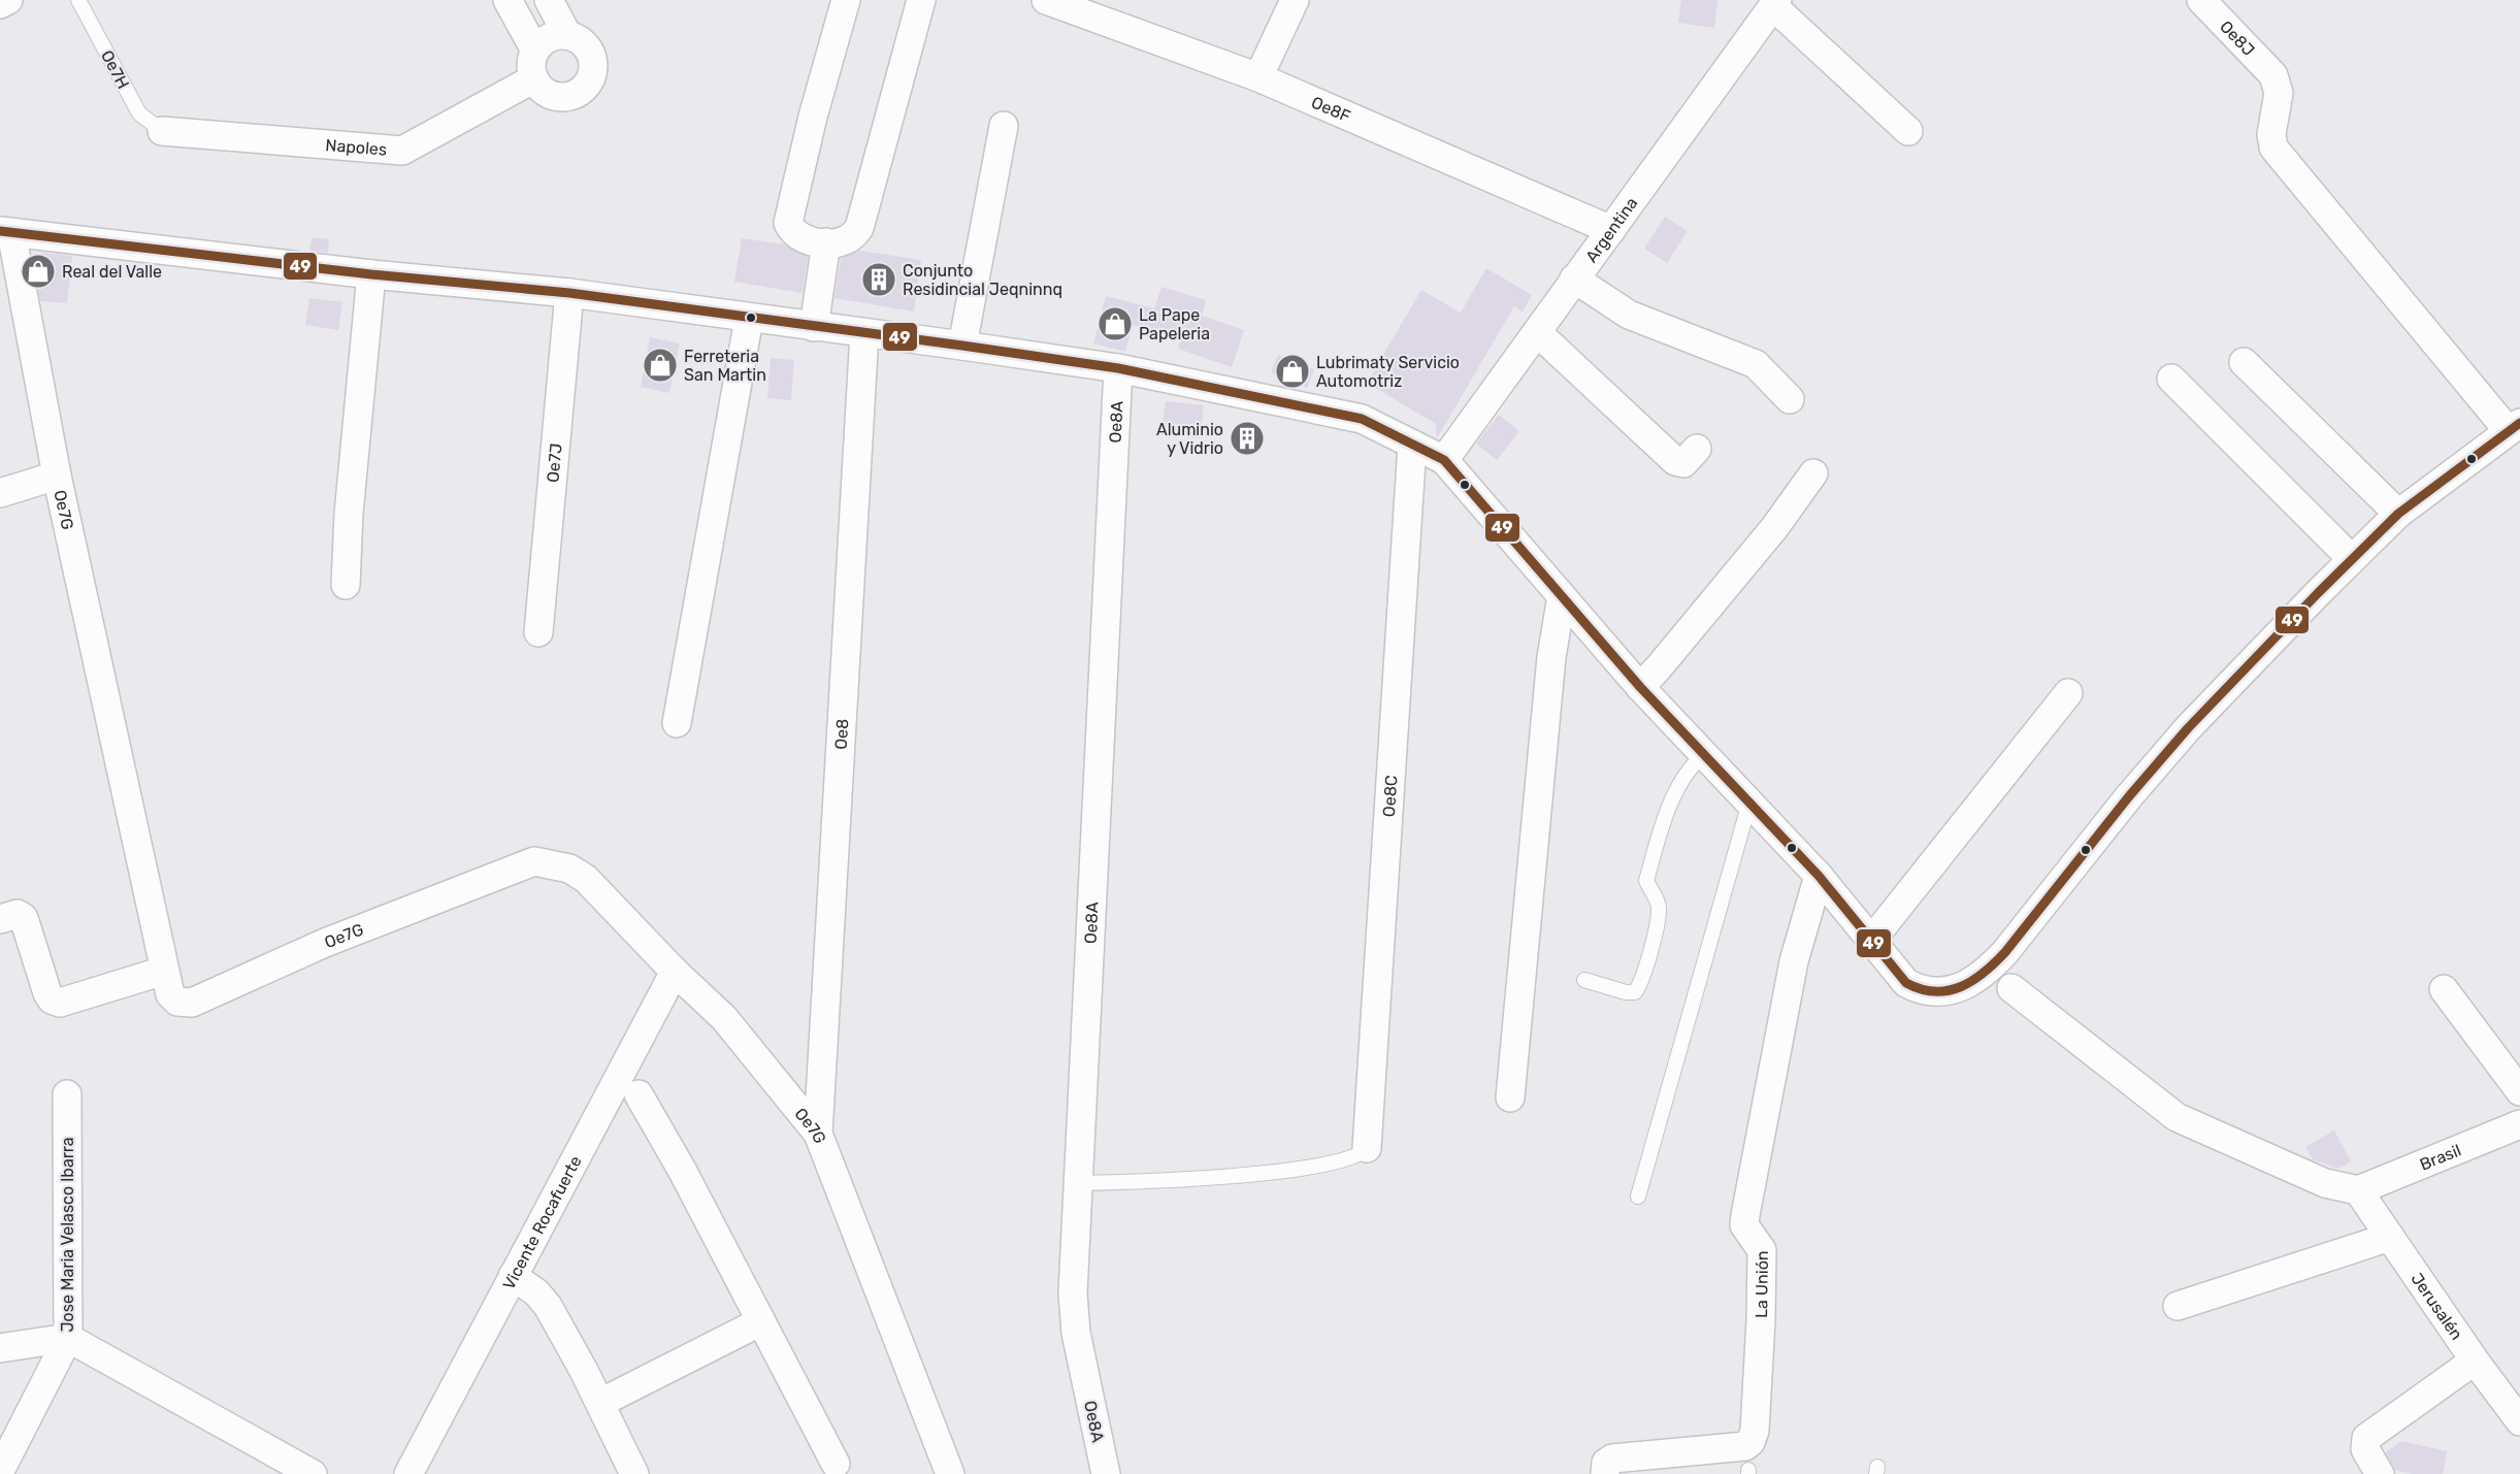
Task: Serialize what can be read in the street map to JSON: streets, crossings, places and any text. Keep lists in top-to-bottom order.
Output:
{
  "streets": {
    "street": [
      "Oe8J",
      "Oe8F",
      "Napoles",
      "Argentina",
      "Oe8A",
      "Oe7J",
      "Oe7G",
      "Oe8",
      "Oe8C",
      "Brasil",
      "Vicente Rocafuerte",
      "Jose Maria Velasco Ibarra",
      "La Unión",
      "Jerusalén"
    ],
    "lane": ["Oe7H"]
  },
  "crossings": [
    ["Oe7H", "Napoles"],
    ["Oe8F", "Argentina"],
    ["Oe7G", "Oe8"],
    ["Oe7G", "Vicente Rocafuerte"],
    ["Brasil", "Jerusalén"]
  ],
  "places": {
    "shop": [
      "Real del Valle",
      "La Pape Papeleria",
      "Ferreteria San Martin",
      "Lubrimaty Servicio Automotriz"
    ],
    "building": ["Conjunto Residincial Jeqninnq", "Aluminio y Vidrio"]
  },
  "lines": ["transit line 49"]
}
